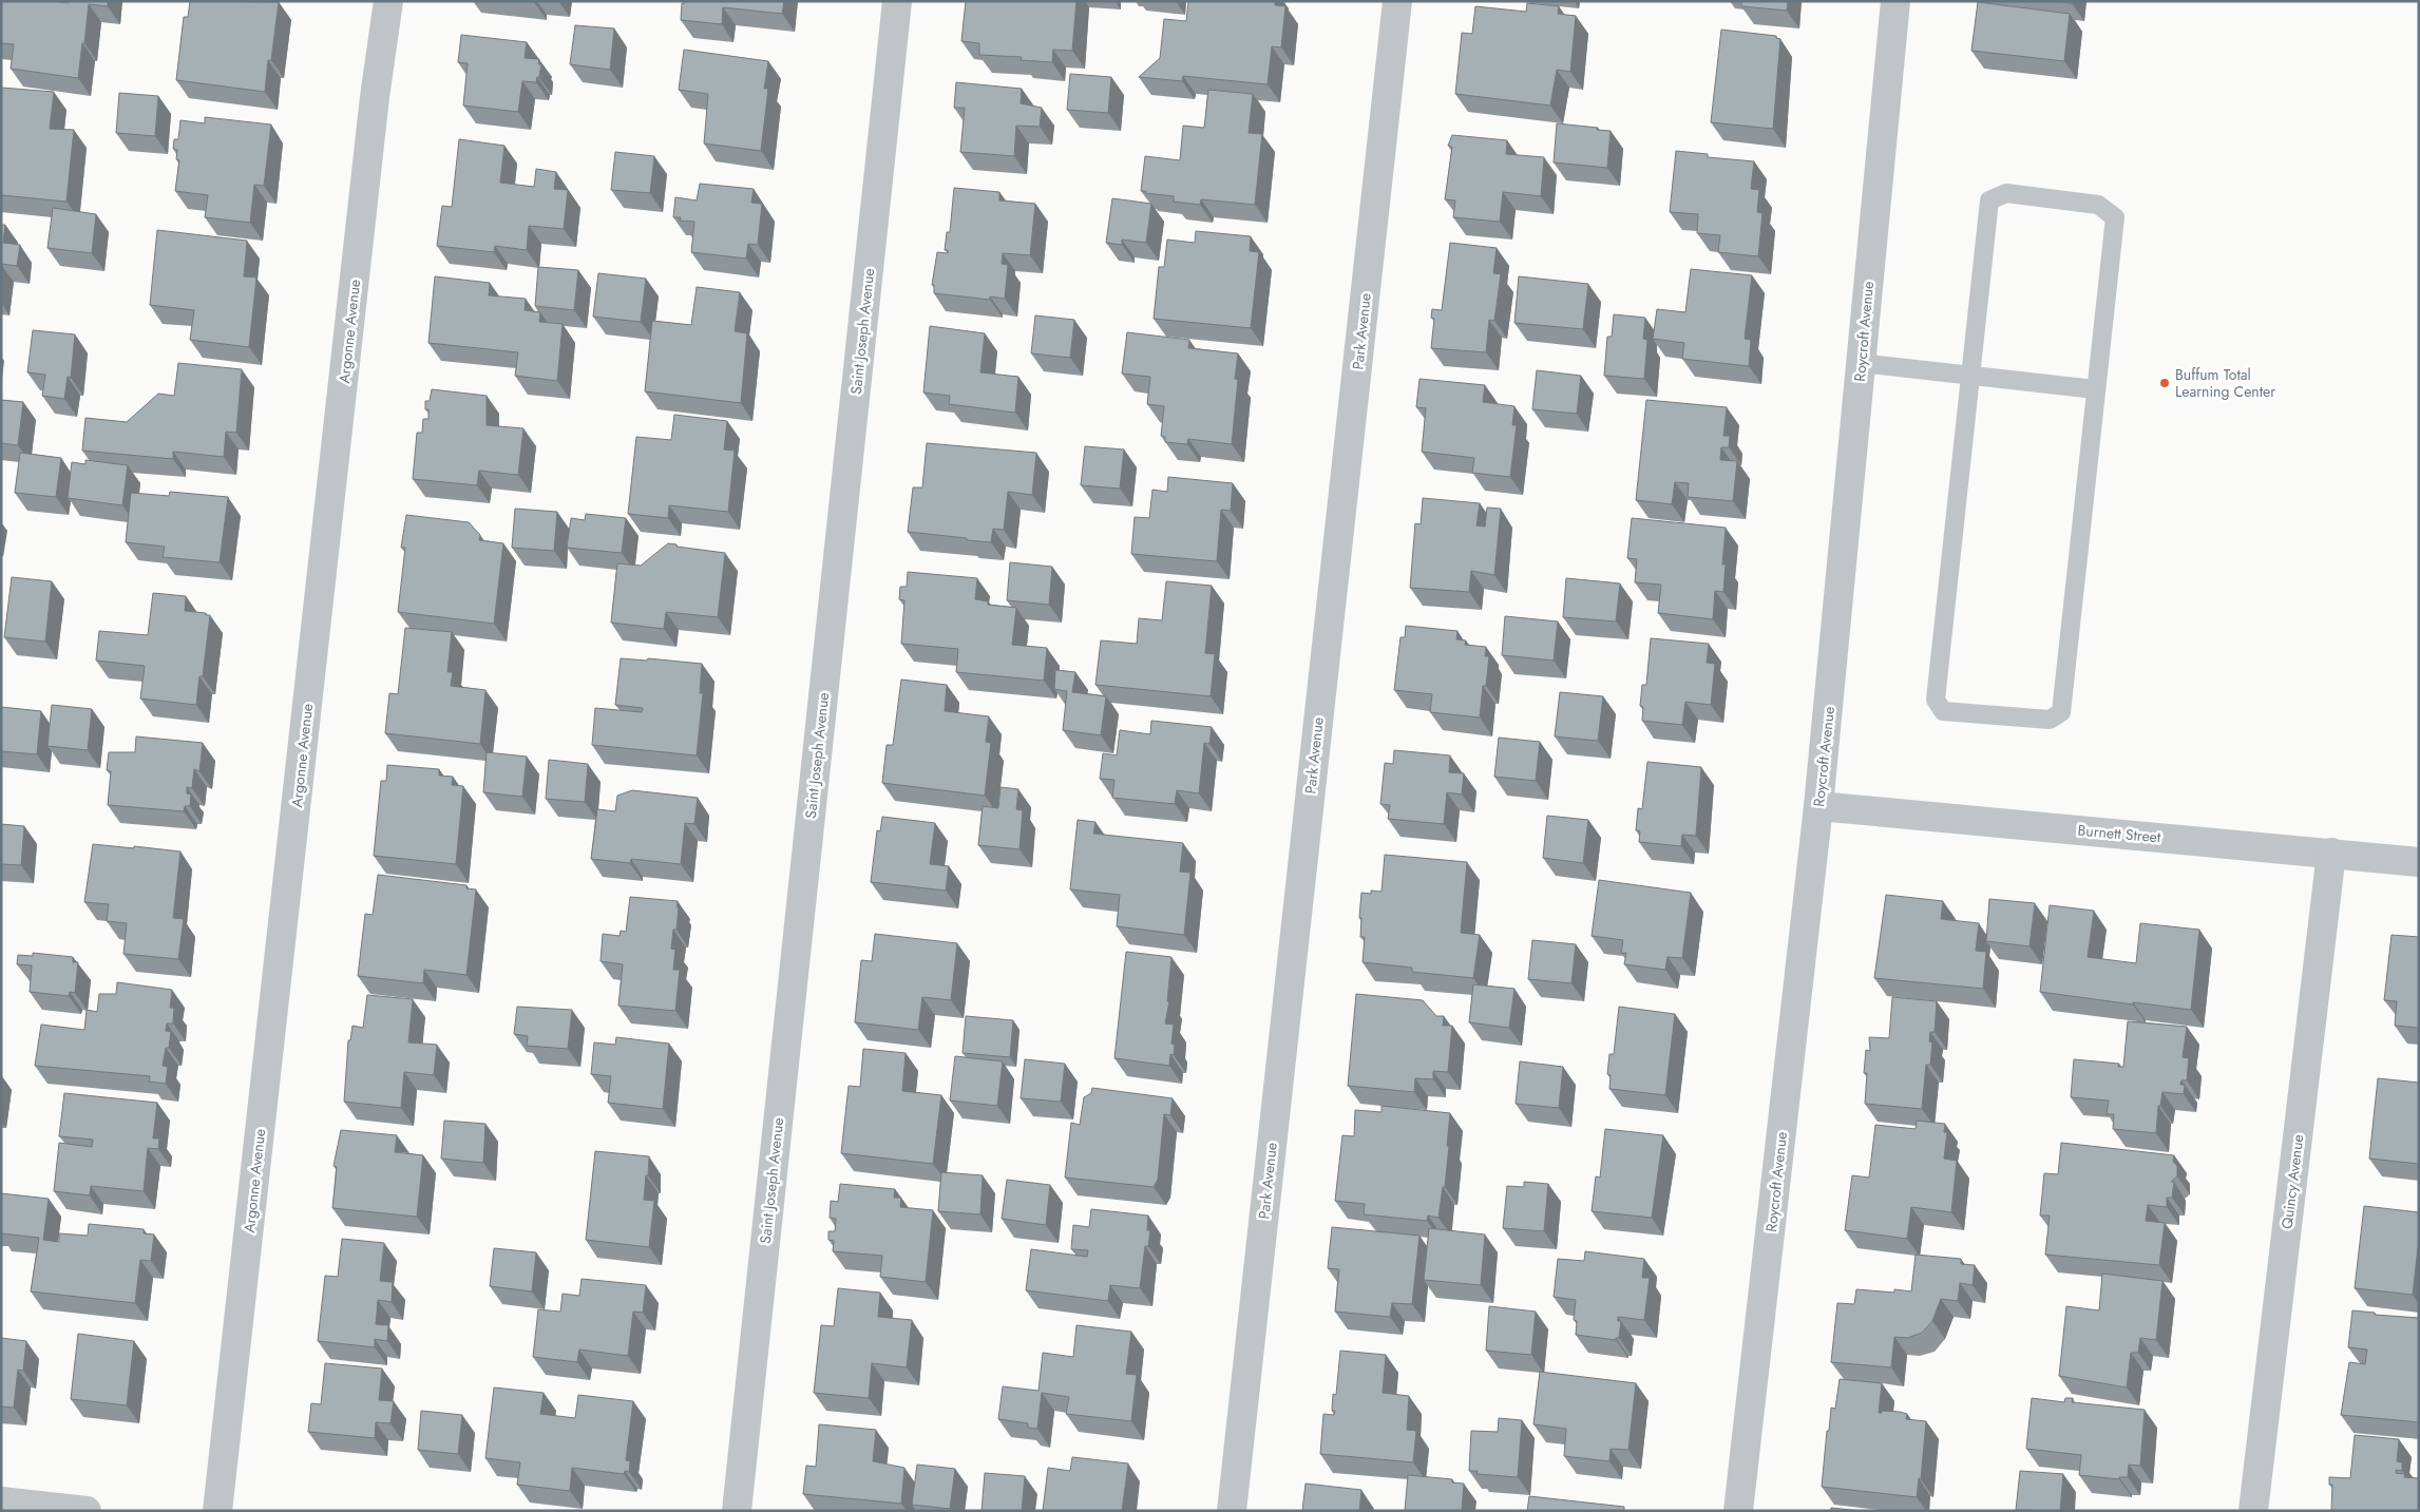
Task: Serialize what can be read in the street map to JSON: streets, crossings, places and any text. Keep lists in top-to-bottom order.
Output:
{
  "streets": {
    "street": [
      "Argonne Avenue",
      "Saint Joseph Avenue",
      "Park Avenue",
      "Roycroft Avenue",
      "Burnett Street",
      "Quincy Avenue"
    ]
  },
  "crossings": [
    ["Roycroft Avenue", "Burnett Street"],
    ["Burnett Street", "Quincy Avenue"]
  ],
  "places": ["Buffum Total Learning Center"]
}
